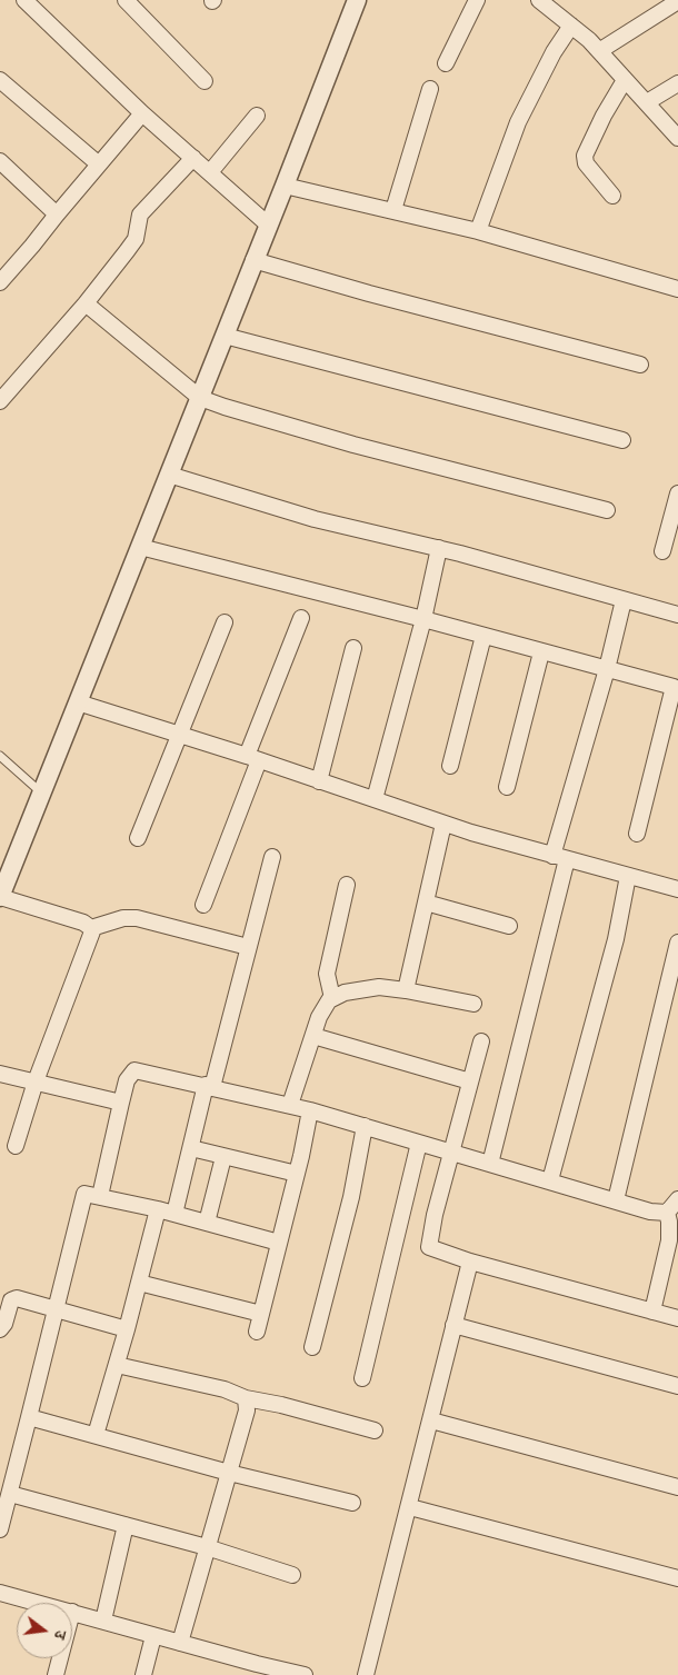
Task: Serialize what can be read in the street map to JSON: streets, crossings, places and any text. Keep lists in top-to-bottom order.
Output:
{
  "north": "right"
}
